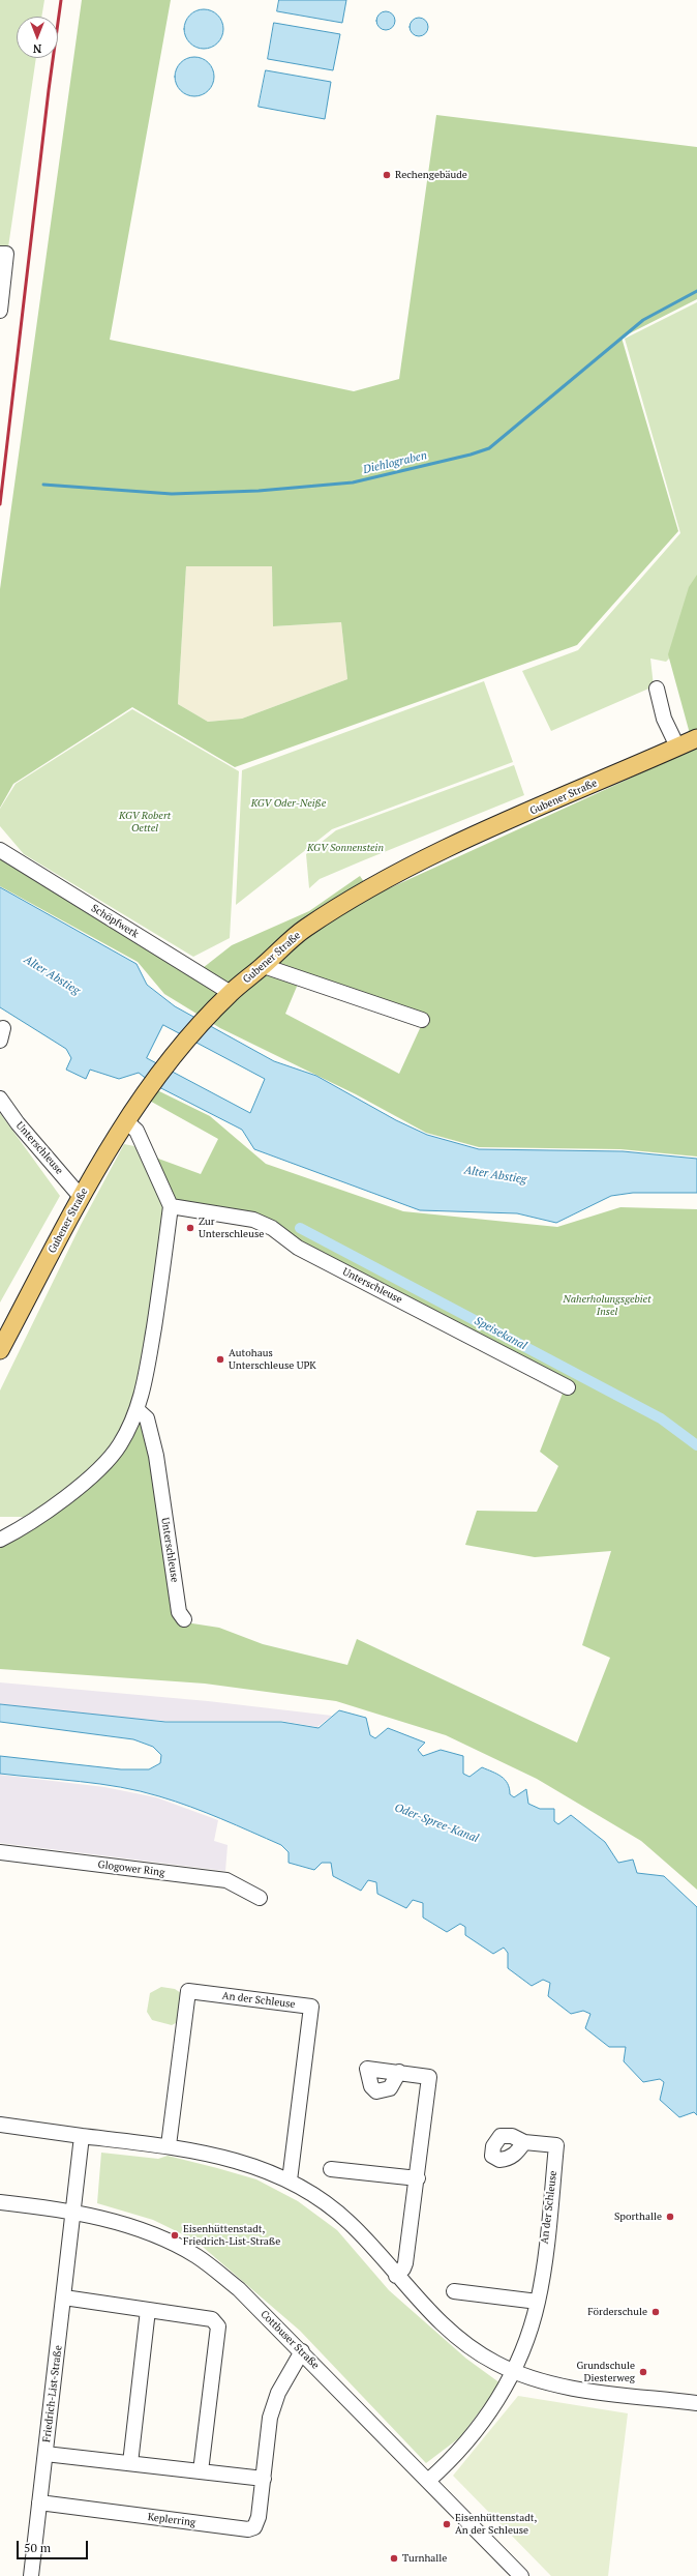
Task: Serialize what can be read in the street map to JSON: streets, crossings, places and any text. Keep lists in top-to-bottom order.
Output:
{
  "streets": {
    "main road": ["Gubener Straße"],
    "street": [
      "Schöpfwerk",
      "Unterschleuse",
      "Glogower Ring",
      "An der Schleuse",
      "Cottbuser Straße",
      "Friedrich-List-Straße",
      "Keplerring"
    ]
  },
  "crossings": [
    ["Gubener Straße", "Schöpfwerk"],
    ["Gubener Straße", "Unterschleuse"],
    ["An der Schleuse", "Cottbuser Straße"],
    ["Cottbuser Straße", "Friedrich-List-Straße"],
    ["Cottbuser Straße", "Keplerring"],
    ["Friedrich-List-Straße", "Keplerring"]
  ],
  "water": [
    "Diehlograben",
    "Alter Abstieg",
    "Speisekanal",
    "Oder-Spree-Kanal"
  ],
  "parks": [
    "KGV Oder-Neiße",
    "KGV Robert Oettel",
    "KGV Sonnenstein",
    "Naherholungsgebiet Insel"
  ],
  "places": [
    "Rechengebäude",
    "Zur Unterschleuse",
    "Autohaus Unterschleuse UPK",
    "Sporthalle",
    "Eisenhüttenstadt, Friedrich-List-Straße",
    "Förderschule",
    "Grundschule Diesterweg",
    "Eisenhüttenstadt, An der Schleuse",
    "Turnhalle"
  ],
  "scale_bar": "50 m",
  "north": "bottom"
}
